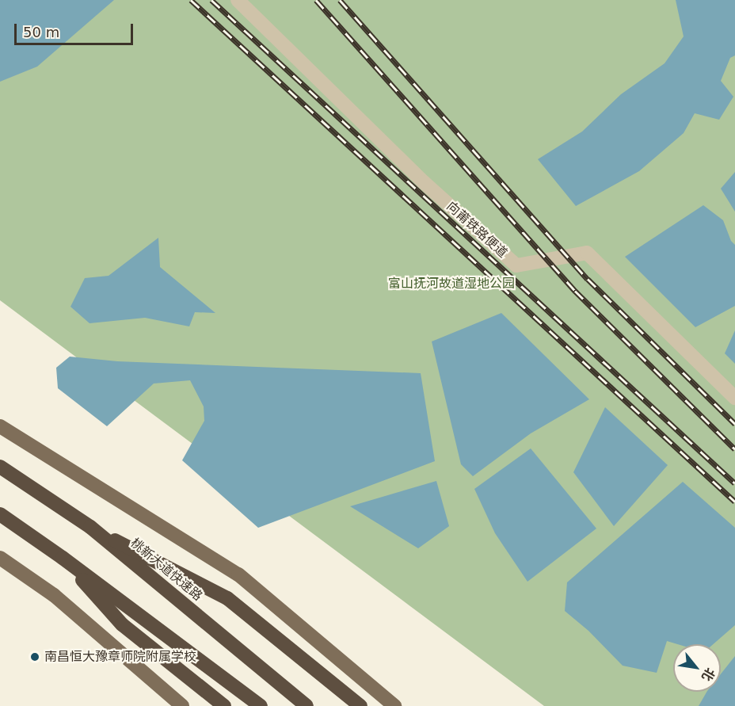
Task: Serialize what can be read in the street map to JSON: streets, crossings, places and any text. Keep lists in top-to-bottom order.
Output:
{
  "streets": {
    "highway": ["桃新大道快速路"],
    "lane": ["向莆铁路便道"]
  },
  "parks": ["富山抚河故道湿地公园"],
  "places": ["南昌恒大豫章师院附属学校"],
  "scale_bar": "50 m",
  "north": "bottom right"
}
